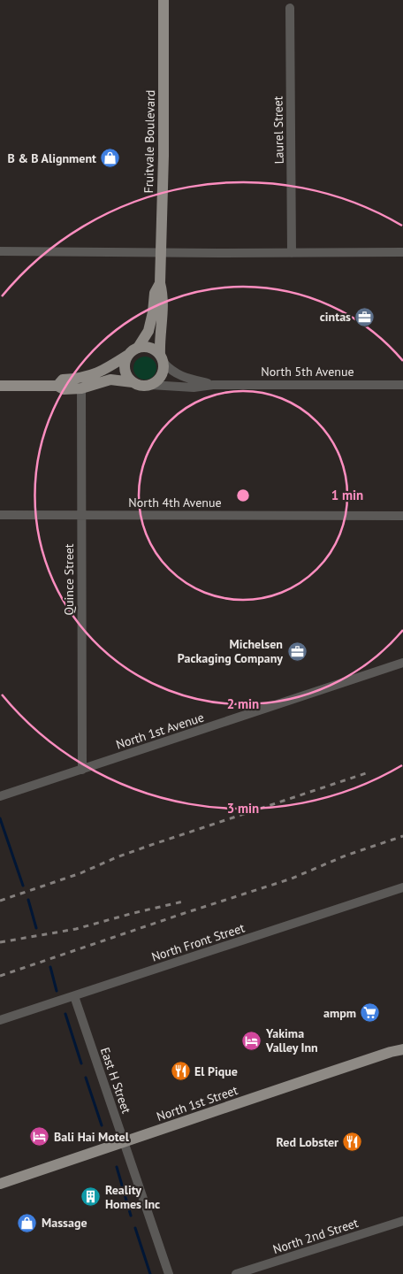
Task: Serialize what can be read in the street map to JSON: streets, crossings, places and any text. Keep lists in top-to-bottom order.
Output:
{
  "streets": {
    "main road": ["Fruitvale Boulevard", "North 1st Street"],
    "street": [
      "Laurel Street",
      "North 5th Avenue",
      "North 4th Avenue",
      "Quince Street",
      "North 1st Avenue",
      "North Front Street",
      "East H Street",
      "North 2nd Street"
    ]
  },
  "crossings": [
    ["Fruitvale Boulevard", "North 5th Avenue"],
    ["North 4th Avenue", "Quince Street"],
    ["Quince Street", "North 1st Avenue"],
    ["North Front Street", "East H Street"],
    ["East H Street", "North 1st Street"]
  ],
  "places": {
    "shop": ["B & B Alignment", "Massage"],
    "office": ["cintas", "Michelsen Packaging Company"],
    "supermarket": ["ampm"],
    "hotel": ["Yakima Valley Inn", "Bali Hai Motel"],
    "restaurant": ["El Pique", "Red Lobster"],
    "building": ["Reality Homes Inc"]
  },
  "rings": ["1 min", "2 min", "3 min"]
}
